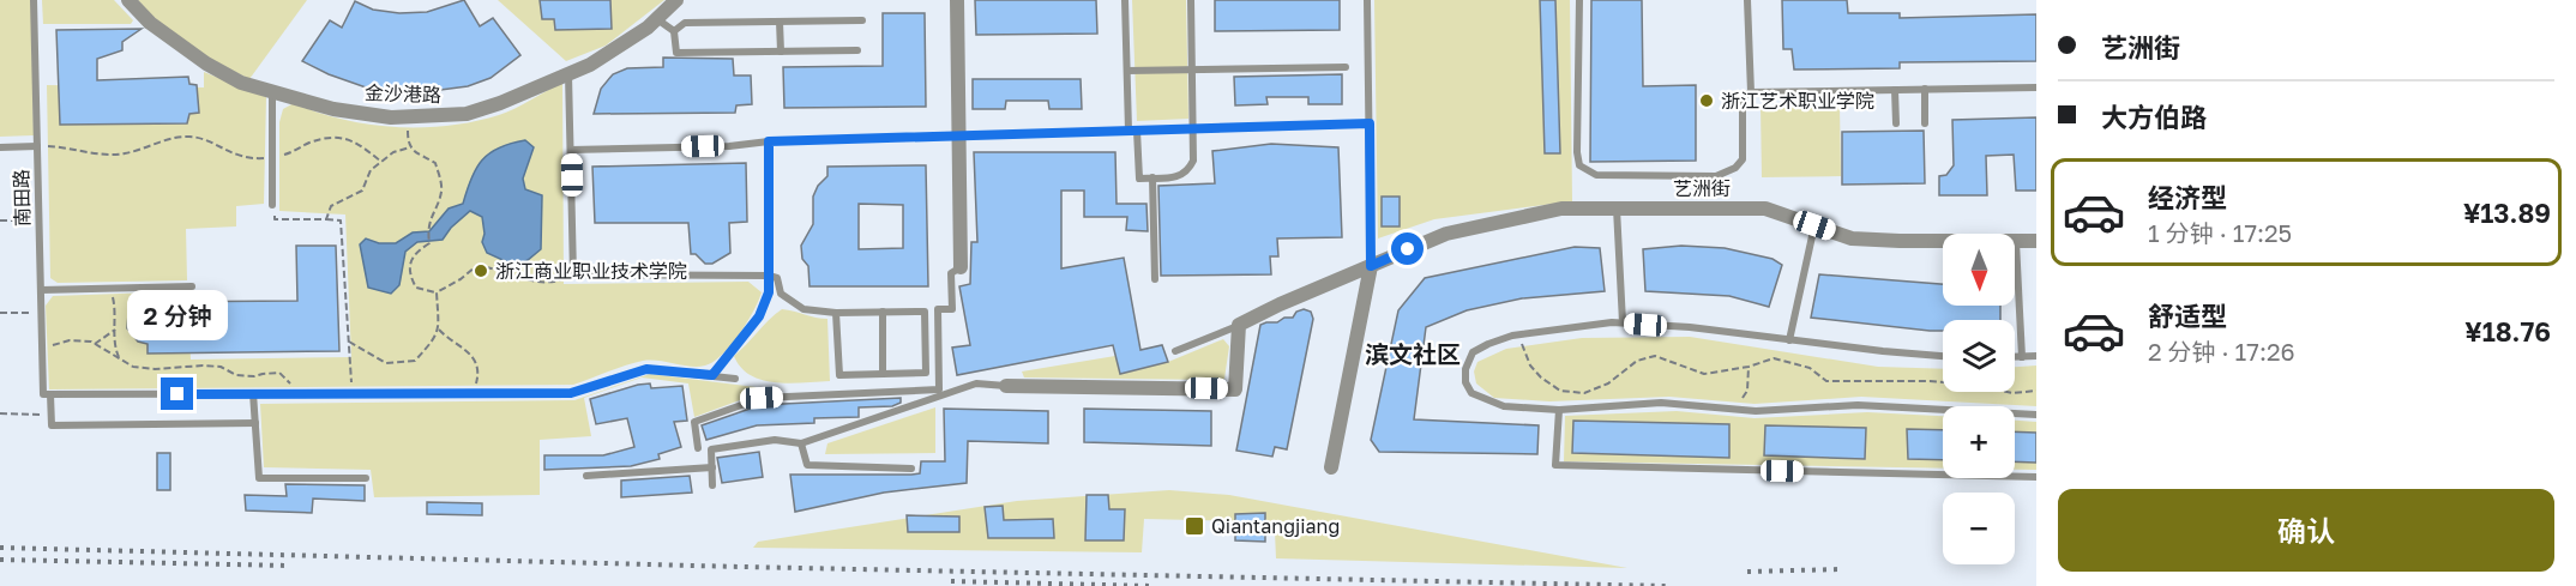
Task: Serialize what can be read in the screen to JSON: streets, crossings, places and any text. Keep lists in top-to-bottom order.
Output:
{
  "streets": {
    "street": ["金沙港路", "艺洲街"],
    "lane": ["南田路"]
  },
  "districts": ["滨文社区"],
  "places": {
    "other": ["浙江艺术职业学院", "浙江商业职业技术学院"],
    "transit": ["Qiantangjiang"]
  },
  "north": "bottom",
  "page": {
    "banner": ["艺洲街", "大方伯路"],
    "list": [
      {
        "name": "经济型",
        "note": "1 分钟 · 17:25",
        "value": "¥13.89"
      },
      {
        "name": "舒适型",
        "note": "2 分钟 · 17:26",
        "value": "¥18.76"
      }
    ],
    "map_buttons": ["+", "−"],
    "bubble": "2 分钟",
    "buttons": "确认"
  }
}
